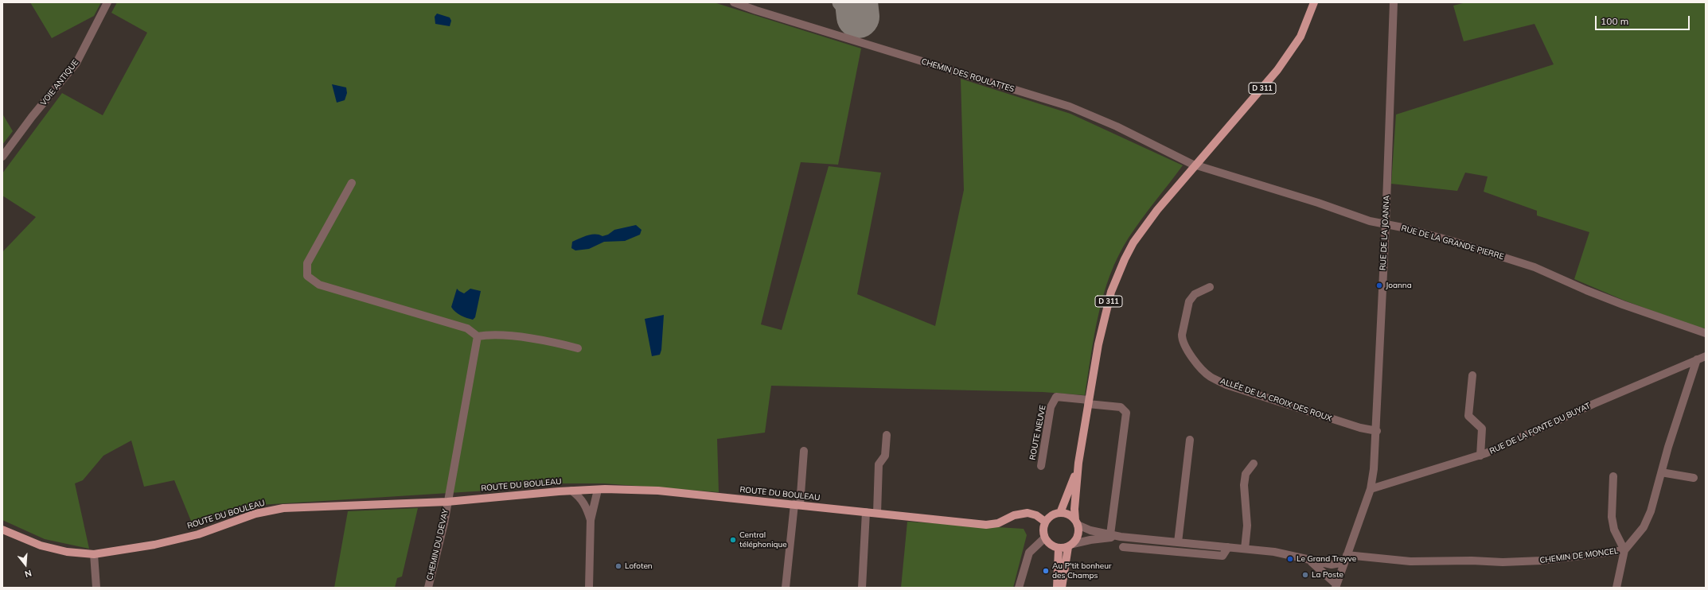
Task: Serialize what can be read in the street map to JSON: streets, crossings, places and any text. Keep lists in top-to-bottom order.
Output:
{
  "streets": {
    "main road": ["D 311", "ROUTE DU BOULEAU"],
    "street": [
      "CHEMIN DES ROULATTES",
      "VOIE ANTIQUE",
      "RUE DE LA JOANNA",
      "RUE DE LA GRANDE PIERRE",
      "ALLÉE DE LA CROIX DES ROUX",
      "RUE DE LA FONTE DU BUYAT",
      "ROUTE NEUVE",
      "CHEMIN DU DEVAY",
      "CHEMIN DE MONCEL"
    ]
  },
  "crossings": [
    ["CHEMIN DES ROULATTES", "D 311"],
    ["CHEMIN DES ROULATTES", "RUE DE LA GRANDE PIERRE"],
    ["D 311", "RUE DE LA GRANDE PIERRE"],
    ["D 311", "ROUTE NEUVE"],
    ["D 311", "ROUTE DU BOULEAU"],
    ["RUE DE LA JOANNA", "RUE DE LA GRANDE PIERRE"],
    ["RUE DE LA JOANNA", "ALLÉE DE LA CROIX DES ROUX"],
    ["RUE DE LA JOANNA", "RUE DE LA FONTE DU BUYAT"],
    ["RUE DE LA JOANNA", "CHEMIN DE MONCEL"],
    ["RUE DE LA FONTE DU BUYAT", "CHEMIN DE MONCEL"],
    ["ROUTE DU BOULEAU", "CHEMIN DU DEVAY"]
  ],
  "places": [
    "Joanna",
    "Central téléphonique",
    "Le Grand Treyve",
    "Lofoten",
    "Au P'tit bonheur des Champs",
    "La Poste"
  ],
  "scale_bar": "100 m",
  "north": "bottom"
}
